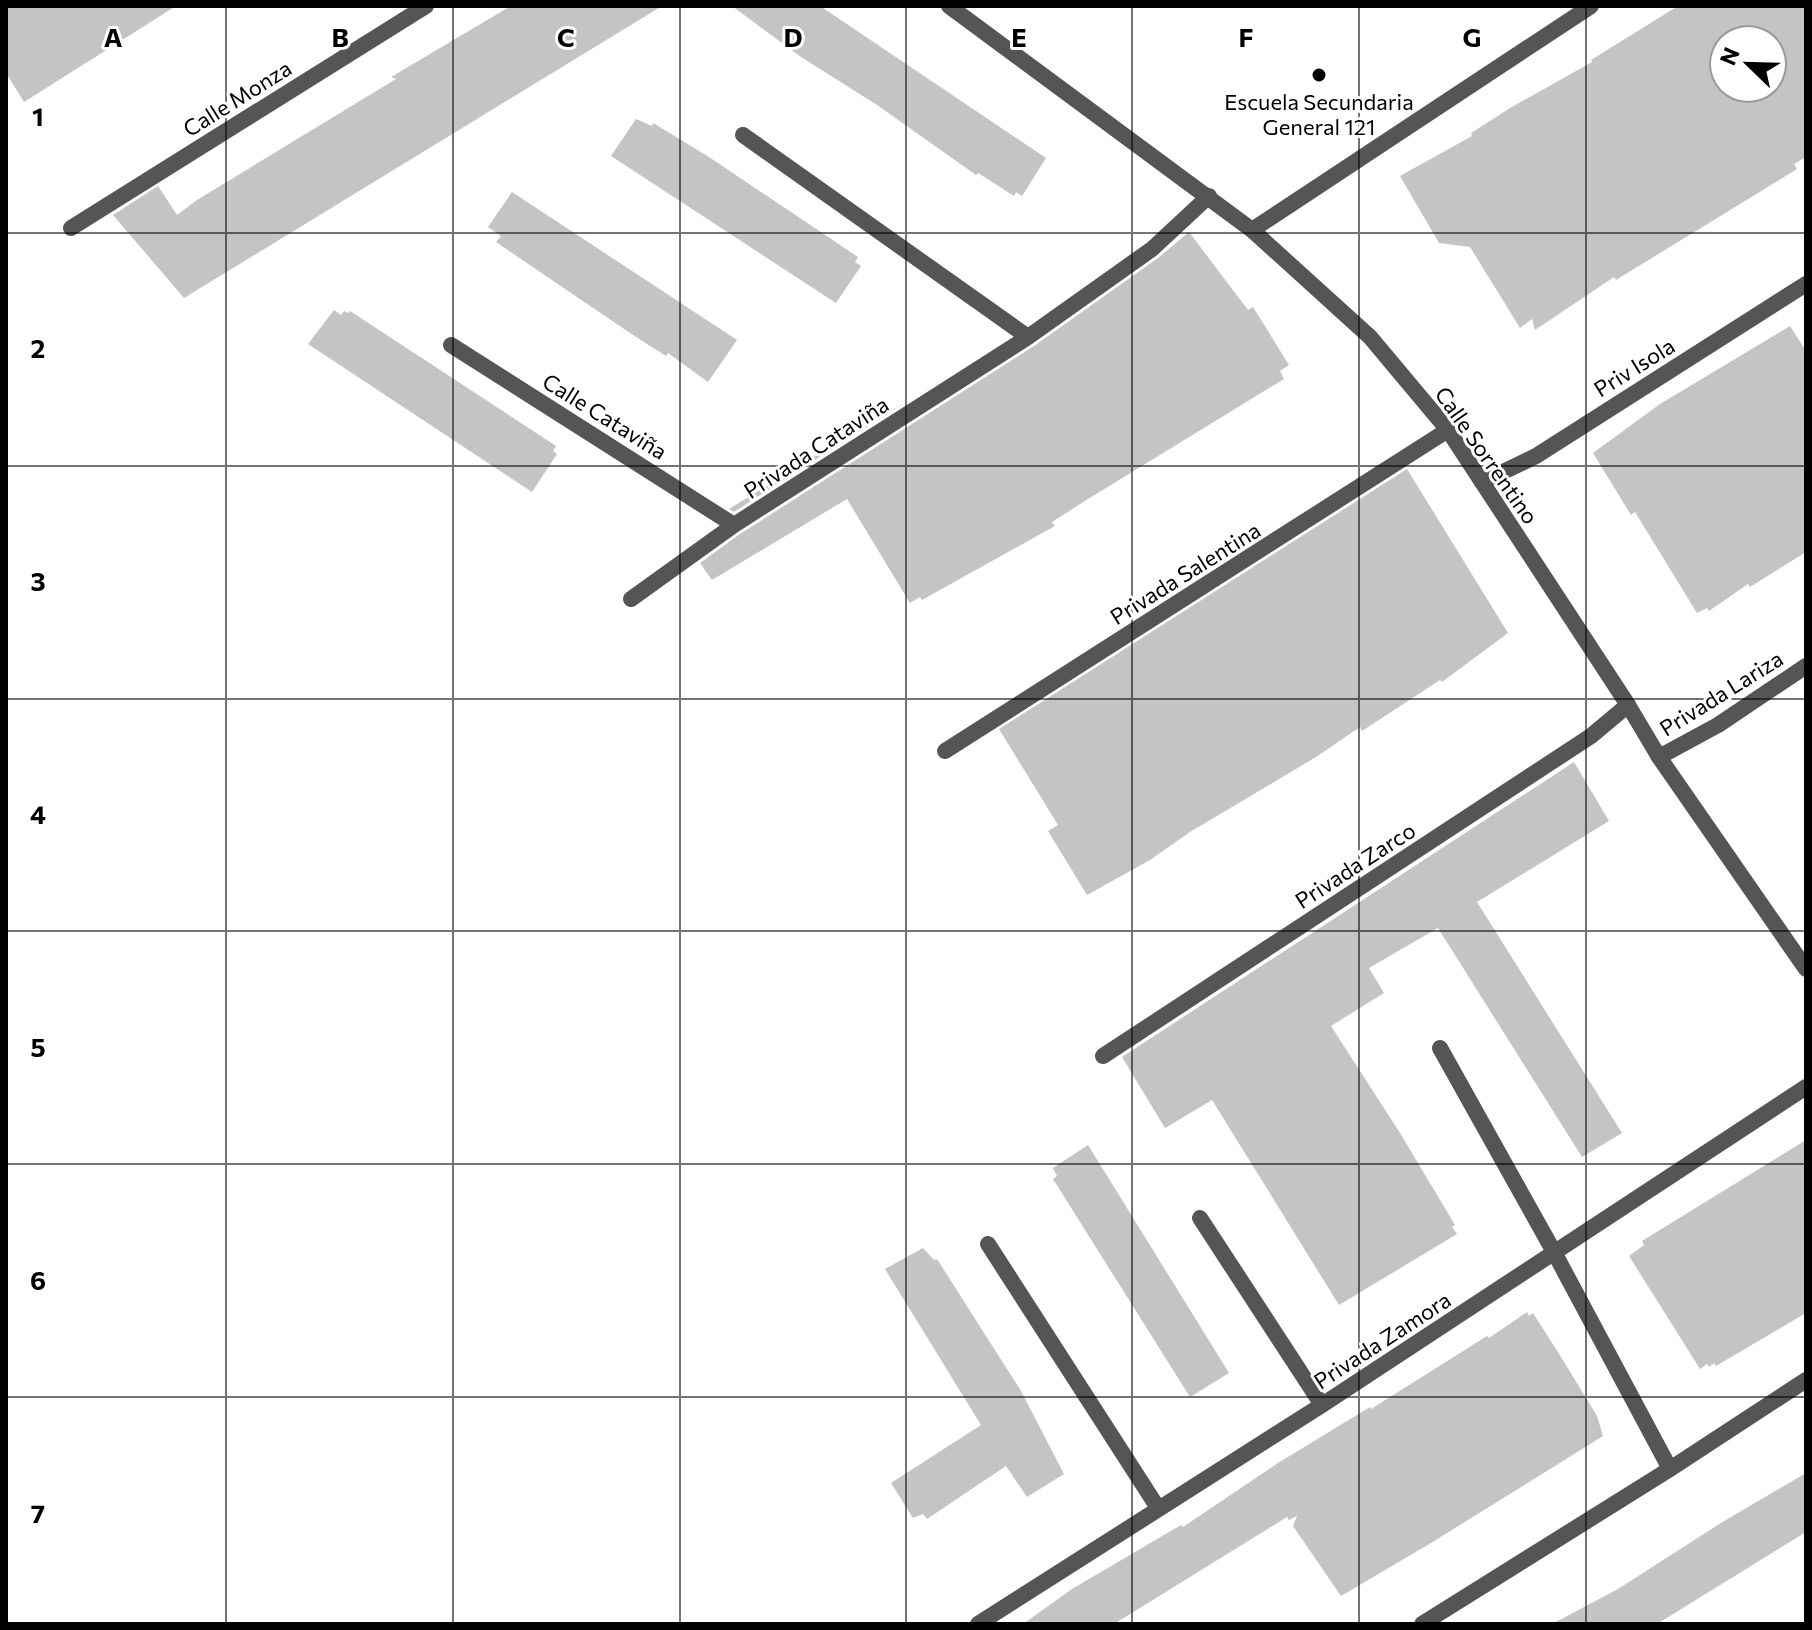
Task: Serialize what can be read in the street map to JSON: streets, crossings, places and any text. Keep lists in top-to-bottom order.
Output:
{
  "streets": {
    "street": [
      "Calle Monza",
      "Priv Isola",
      "Calle Cataviña",
      "Privada Cataviña",
      "Calle Sorrentino",
      "Privada Salentina",
      "Privada Lariza",
      "Privada Zarco",
      "Privada Zamora"
    ]
  },
  "crossings": [
    ["Priv Isola", "Calle Sorrentino"],
    ["Calle Cataviña", "Privada Cataviña"],
    ["Privada Cataviña", "Calle Sorrentino"],
    ["Calle Sorrentino", "Privada Salentina"],
    ["Calle Sorrentino", "Privada Lariza"],
    ["Calle Sorrentino", "Privada Zarco"]
  ],
  "places": ["Escuela Secundaria General 121"],
  "north": "top left",
  "grid": {
    "columns": [
      "A",
      "B",
      "C",
      "D",
      "E",
      "F",
      "G"
    ],
    "rows": [
      "1",
      "2",
      "3",
      "4",
      "5",
      "6",
      "7"
    ]
  }
}
